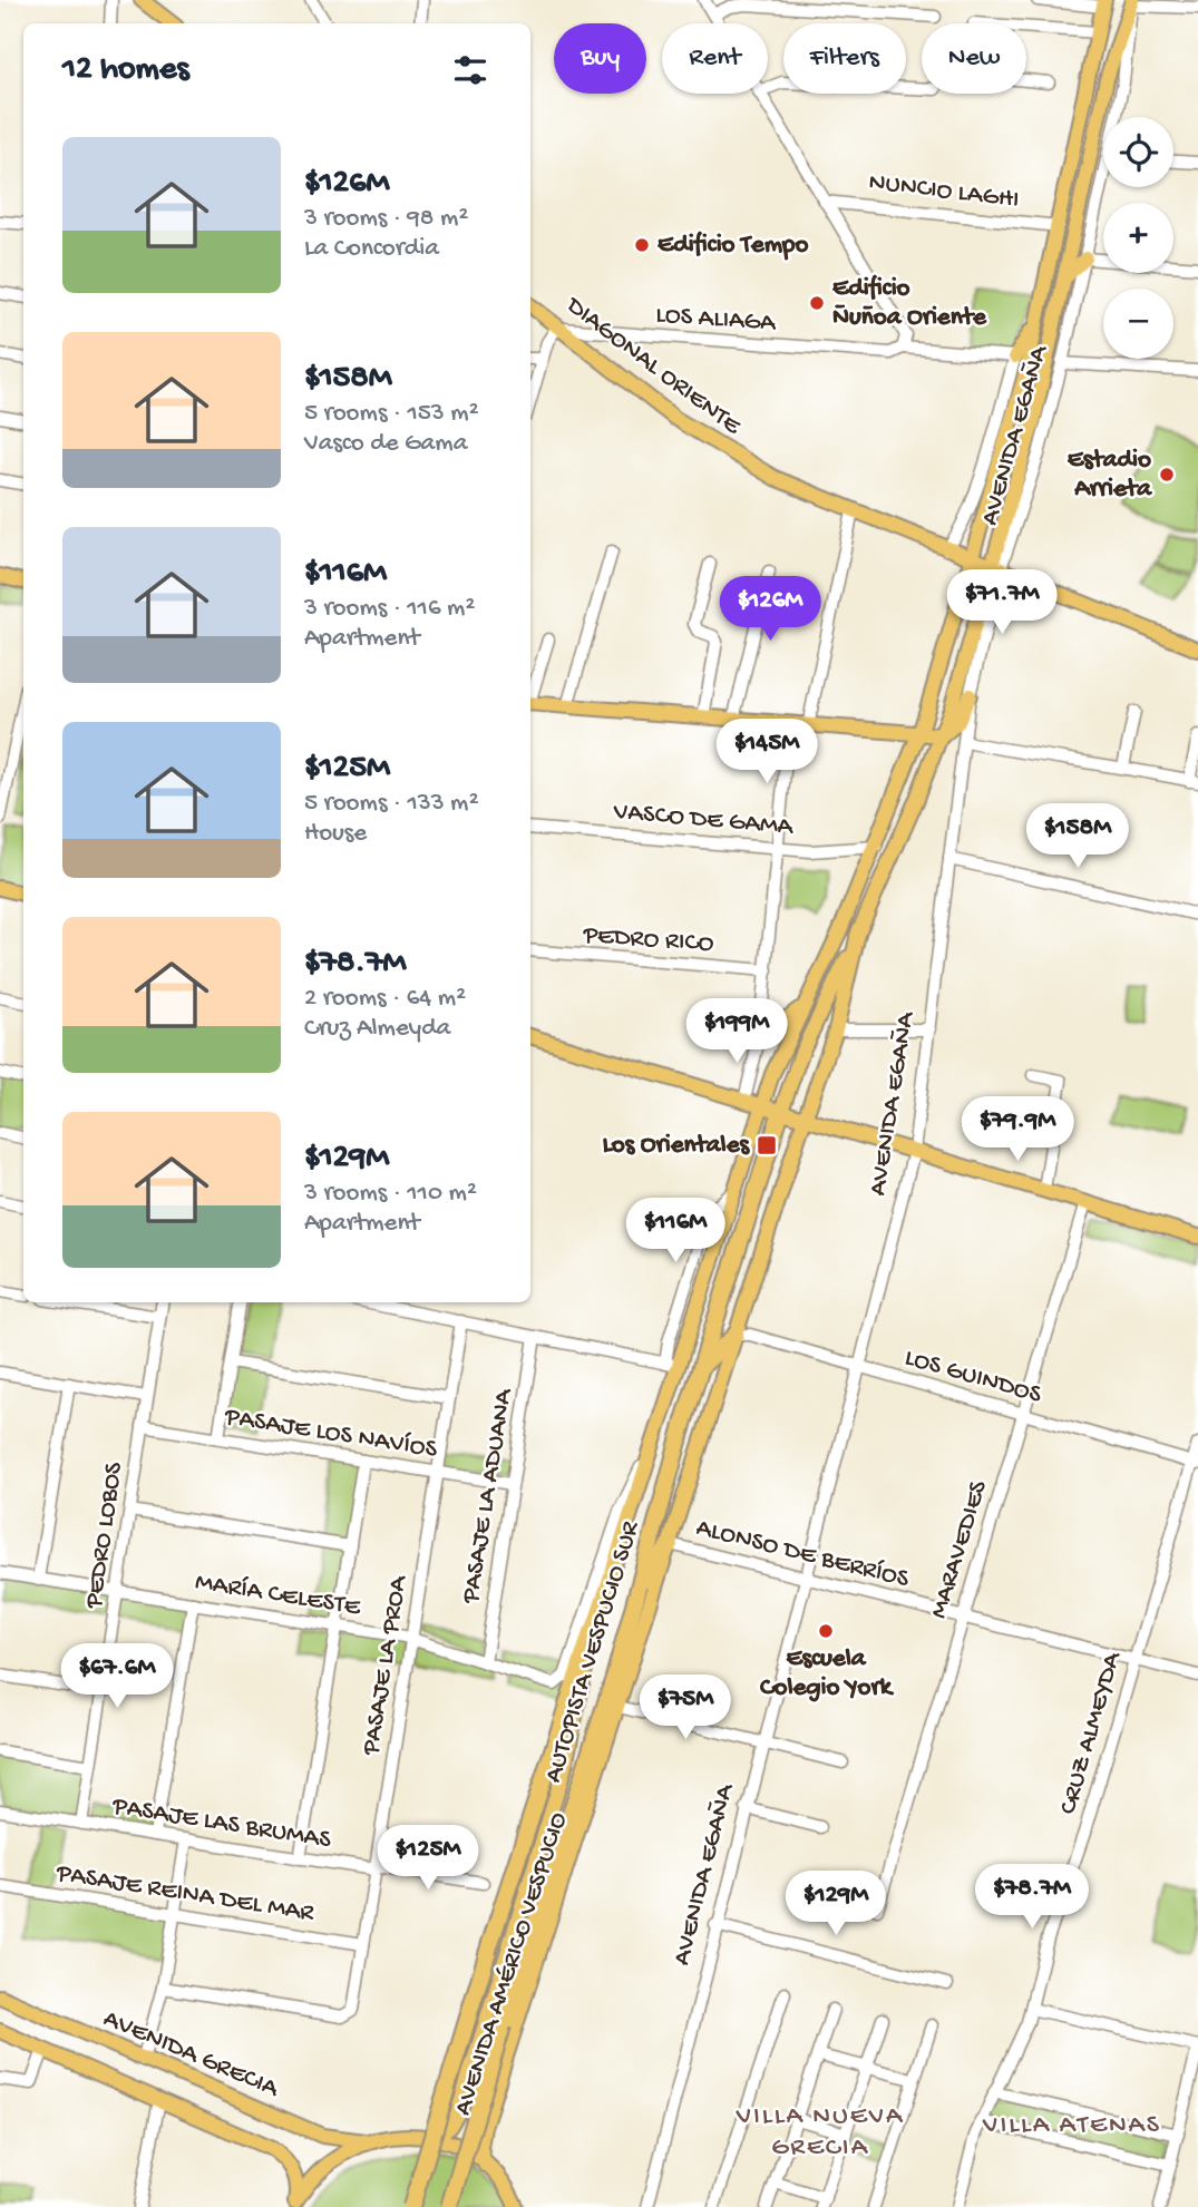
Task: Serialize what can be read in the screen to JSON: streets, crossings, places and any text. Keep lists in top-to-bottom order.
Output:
{
  "streets": {
    "highway": ["AUTOPISTA VESPUCIO SUR"],
    "main road": ["DIAGONAL ORIENTE", "AVENIDA AMÉRICO VESPUCIO", "AVENIDA GRECIA"],
    "street": [
      "NUNCIO LAGHI",
      "LOS ALIAGA",
      "AVENIDA EGAÑA",
      "VASCO DE GAMA",
      "PEDRO RICO",
      "LOS GUINDOS",
      "PASAJE LOS NAVÍOS",
      "PASAJE LA ADUANA",
      "PEDRO LOBOS",
      "MARAVEDIES",
      "ALONSO DE BERRÍOS",
      "MARÍA CELESTE",
      "PASAJE LA PROA",
      "CRUZ ALMEYDA",
      "PASAJE LAS BRUMAS",
      "PASAJE REINA DEL MAR"
    ]
  },
  "crossings": [
    ["NUNCIO LAGHI", "AVENIDA AMÉRICO VESPUCIO"],
    ["LOS ALIAGA", "DIAGONAL ORIENTE"],
    ["DIAGONAL ORIENTE", "AVENIDA EGAÑA"],
    ["DIAGONAL ORIENTE", "AVENIDA AMÉRICO VESPUCIO"],
    ["AVENIDA EGAÑA", "LOS GUINDOS"],
    ["AVENIDA EGAÑA", "ALONSO DE BERRÍOS"],
    ["AVENIDA EGAÑA", "AVENIDA AMÉRICO VESPUCIO"],
    ["VASCO DE GAMA", "AVENIDA AMÉRICO VESPUCIO"],
    ["LOS GUINDOS", "MARAVEDIES"],
    ["LOS GUINDOS", "CRUZ ALMEYDA"],
    ["LOS GUINDOS", "AVENIDA AMÉRICO VESPUCIO"],
    ["PASAJE LOS NAVÍOS", "PASAJE LA ADUANA"],
    ["PASAJE LOS NAVÍOS", "PEDRO LOBOS"],
    ["PASAJE LOS NAVÍOS", "PASAJE LA PROA"],
    ["PASAJE LA ADUANA", "MARÍA CELESTE"],
    ["PEDRO LOBOS", "MARÍA CELESTE"],
    ["PEDRO LOBOS", "PASAJE LAS BRUMAS"],
    ["MARAVEDIES", "ALONSO DE BERRÍOS"],
    ["ALONSO DE BERRÍOS", "CRUZ ALMEYDA"],
    ["ALONSO DE BERRÍOS", "AVENIDA AMÉRICO VESPUCIO"],
    ["MARÍA CELESTE", "PASAJE LA PROA"],
    ["MARÍA CELESTE", "AVENIDA AMÉRICO VESPUCIO"],
    ["AUTOPISTA VESPUCIO SUR", "AVENIDA AMÉRICO VESPUCIO"],
    ["PASAJE LA PROA", "PASAJE LAS BRUMAS"],
    ["PASAJE LA PROA", "PASAJE REINA DEL MAR"]
  ],
  "districts": ["VILLA NUEVA GRECIA", "VILLA ATENAS"],
  "places": {
    "other": [
      "Edificio Tempo",
      "Edificio Ñuñoa Oriente",
      "Estadio Arrieta",
      "Escuela Colegio York"
    ],
    "transit": ["Los Orientales"]
  },
  "page": {
    "chip": [
      "Buy",
      "Rent",
      "Filters",
      "New"
    ],
    "heading": "12 homes",
    "map_buttons": ["+", "−"],
    "list": [
      {
        "name": "$126M",
        "note": "3 rooms · 98 m² · La Concordia"
      },
      {
        "name": "$158M",
        "note": "5 rooms · 153 m² · Vasco de Gama"
      },
      {
        "name": "$116M",
        "note": "3 rooms · 116 m² · Apartment"
      },
      {
        "name": "$125M",
        "note": "5 rooms · 133 m² · House"
      },
      {
        "name": "$78.7M",
        "note": "2 rooms · 64 m² · Cruz Almeyda"
      },
      {
        "name": "$129M",
        "note": "3 rooms · 110 m² · Apartment"
      }
    ],
    "price": [
      "$71.7M",
      "$126M",
      "$145M",
      "$158M",
      "$199M",
      "$79.9M",
      "$116M",
      "$67.6M",
      "$75M",
      "$125M",
      "$78.7M",
      "$129M"
    ]
  }
}
